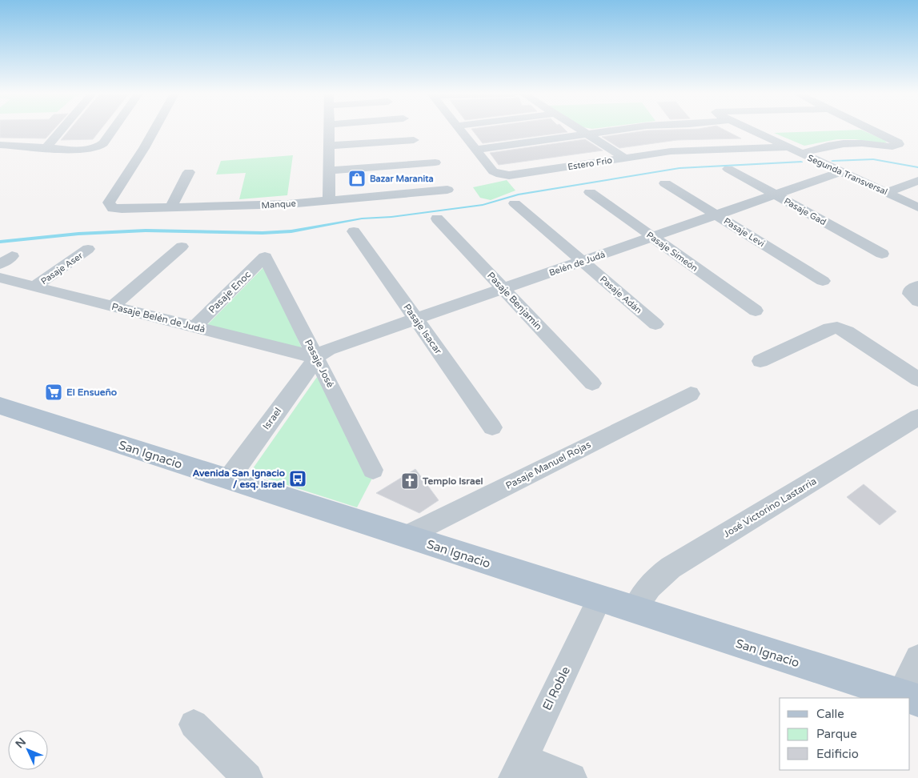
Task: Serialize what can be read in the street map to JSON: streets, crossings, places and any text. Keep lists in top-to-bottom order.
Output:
{
  "streets": {
    "main road": ["San Ignacio"],
    "street": [
      "Estero Frio",
      "Segunda Transversal",
      "Manque",
      "Pasaje Gad",
      "Pasaje Levi",
      "Pasaje Simeón",
      "Belén de Judá",
      "Pasaje Aser",
      "Pasaje Enoc",
      "Pasaje Adán",
      "Pasaje Benjamín",
      "Pasaje Belén de Judá",
      "Pasaje Isacar",
      "Pasaje José",
      "Israel",
      "Pasaje Manuel Rojas",
      "José Victorino Lastarria",
      "El Roble"
    ]
  },
  "crossings": [
    ["Estero Frio", "Segunda Transversal"],
    ["Segunda Transversal", "Belén de Judá"],
    ["Pasaje Gad", "Belén de Judá"],
    ["Pasaje Levi", "Belén de Judá"],
    ["Pasaje Simeón", "Belén de Judá"],
    ["Belén de Judá", "Pasaje Adán"],
    ["Belén de Judá", "Pasaje Benjamín"],
    ["Belén de Judá", "Pasaje Belén de Judá"],
    ["Belén de Judá", "Pasaje Isacar"],
    ["Belén de Judá", "Pasaje José"],
    ["Belén de Judá", "Israel"],
    ["Pasaje Aser", "Pasaje Belén de Judá"],
    ["Pasaje Enoc", "Pasaje Belén de Judá"],
    ["Pasaje Enoc", "Pasaje José"],
    ["Pasaje Belén de Judá", "Pasaje José"],
    ["Pasaje Belén de Judá", "Israel"],
    ["Pasaje José", "Israel"],
    ["Israel", "San Ignacio"],
    ["San Ignacio", "Pasaje Manuel Rojas"],
    ["San Ignacio", "José Victorino Lastarria"],
    ["San Ignacio", "El Roble"]
  ],
  "places": {
    "shop": ["Bazar Maranita"],
    "supermarket": ["El Ensueño"],
    "bus stop": ["Avenida San Ignacio / esq. Israel"],
    "church": ["Templo Israel"]
  },
  "legend": ["Calle", "Parque", "Edificio"],
  "north": "top left"
}
